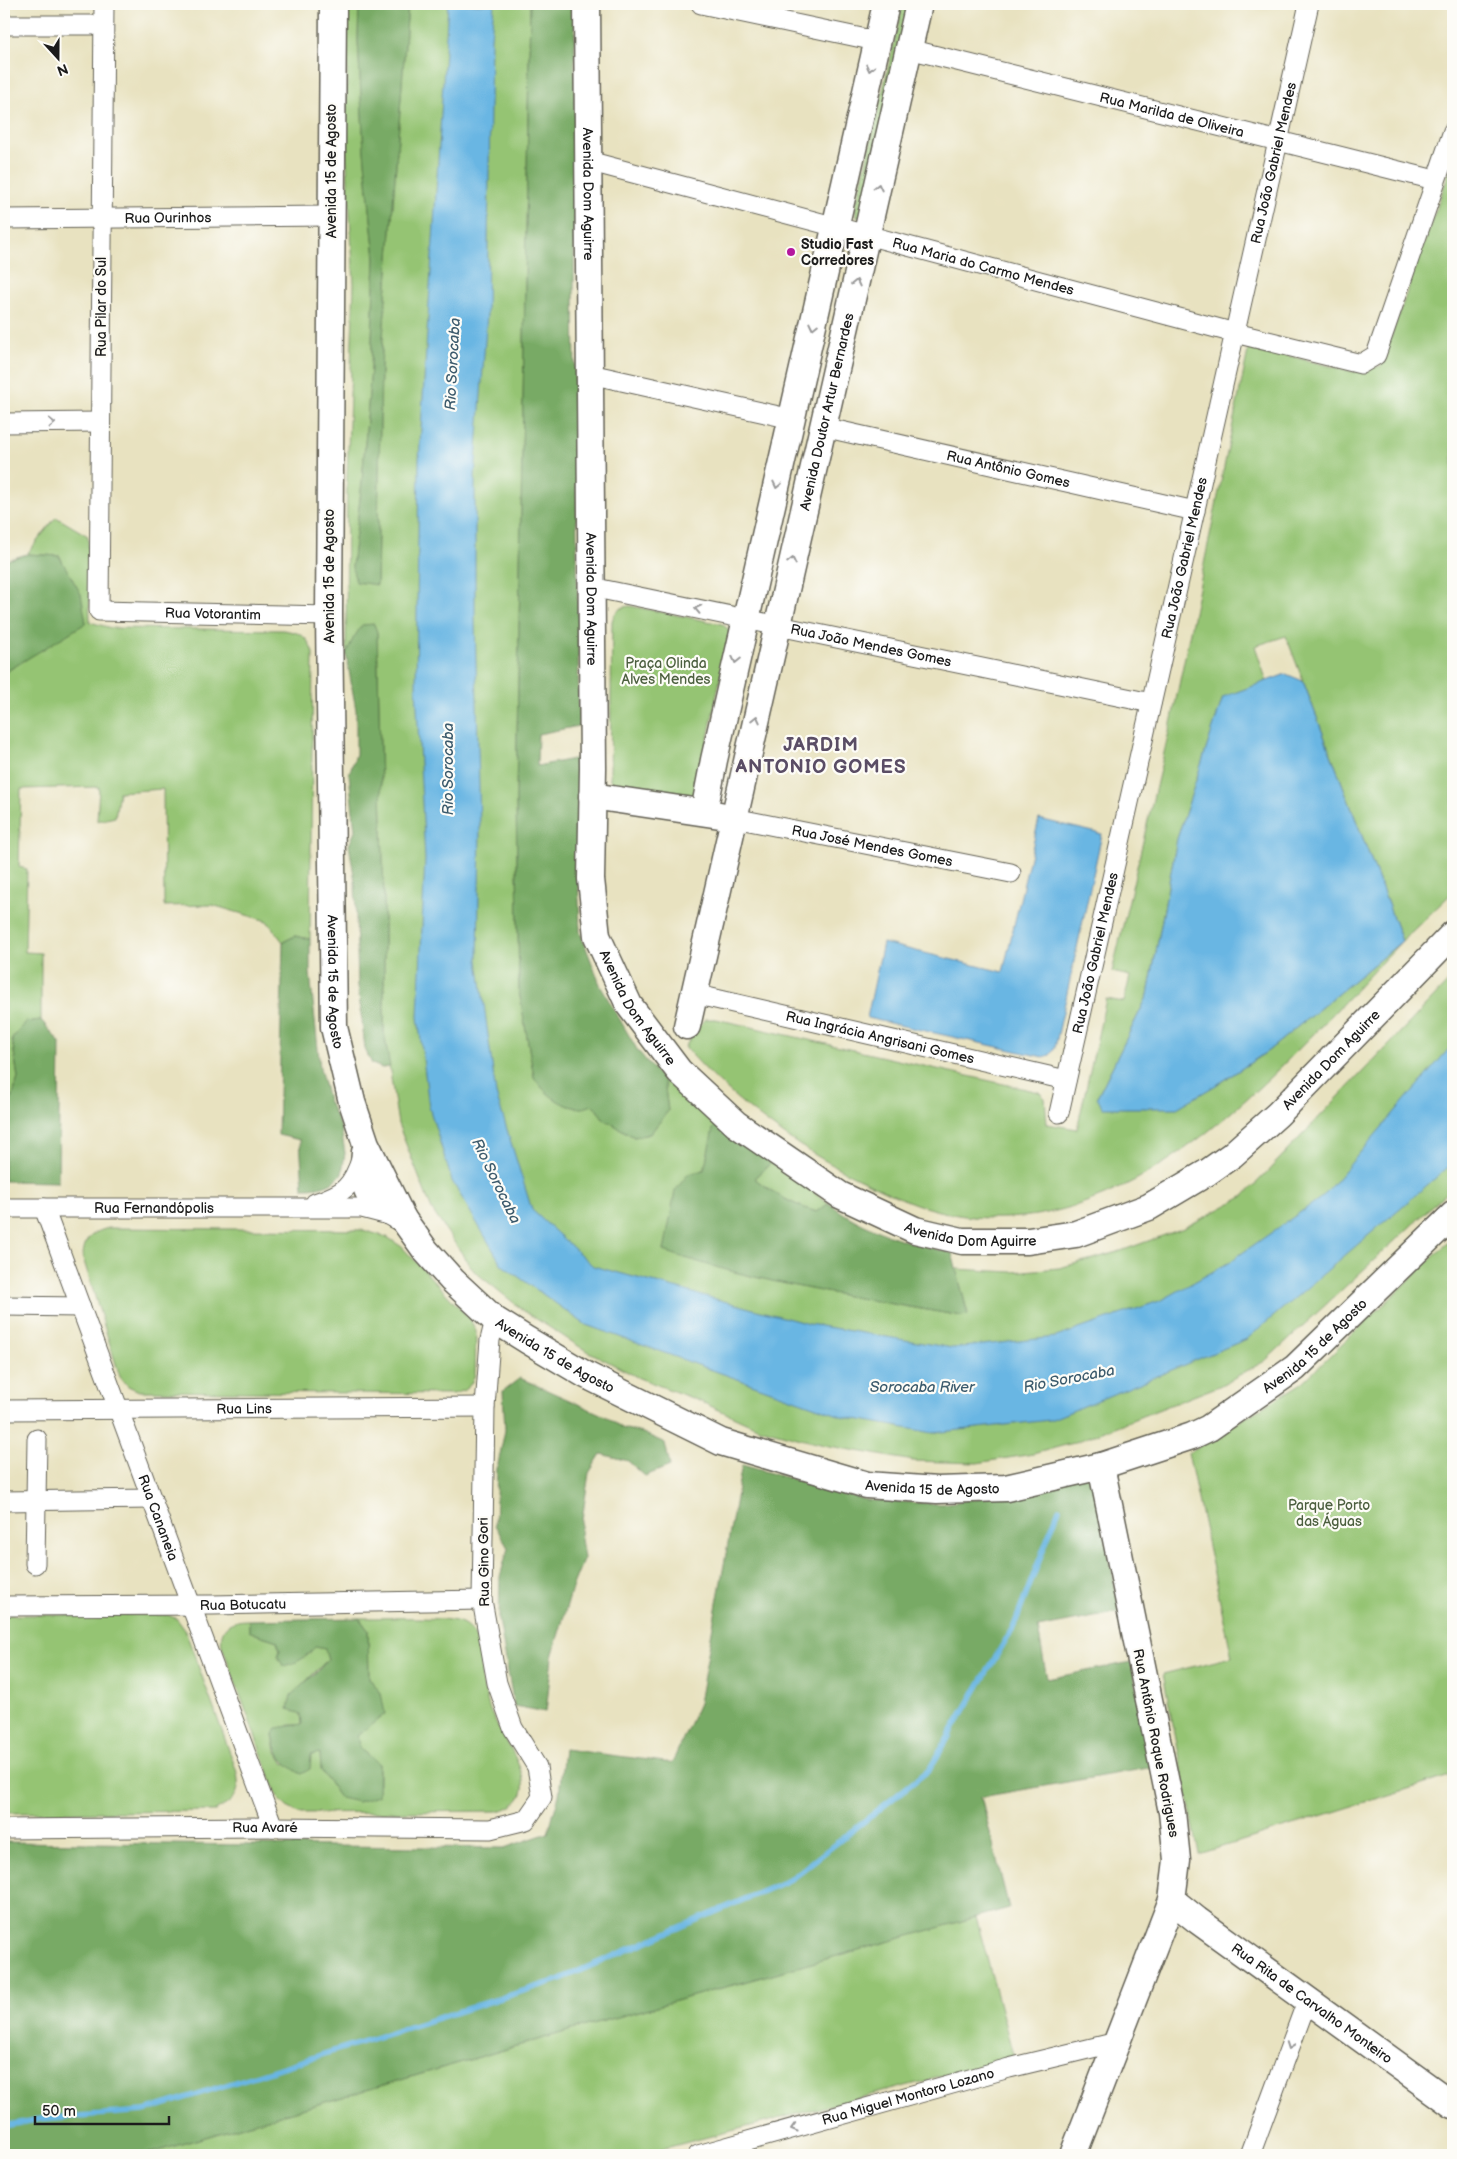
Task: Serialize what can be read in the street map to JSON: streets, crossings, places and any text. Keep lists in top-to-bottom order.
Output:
{
  "streets": {
    "main road": [
      "Avenida 15 de Agosto",
      "Avenida Dom Aguirre",
      "Avenida Doutor Artur Bernardes",
      "Rua Antônio Roque Rodrigues",
      "Rua Rita de Carvalho Monteiro"
    ],
    "street": [
      "Rua Marilda de Oliveira",
      "Rua João Gabriel Mendes",
      "Rua Ourinhos",
      "Rua Maria do Carmo Mendes",
      "Rua Pilar do Sul",
      "Rua Antônio Gomes",
      "Rua Votorantim",
      "Rua João Mendes Gomes",
      "Rua José Mendes Gomes",
      "Rua Ingrácia Angrisani Gomes",
      "Rua Fernandópolis",
      "Rua Lins",
      "Rua Cananeia",
      "Rua Gino Gori",
      "Rua Botucatu",
      "Rua Avaré",
      "Rua Miguel Montoro Lozano"
    ]
  },
  "crossings": [
    ["Rua Marilda de Oliveira", "Rua João Gabriel Mendes"],
    ["Rua Marilda de Oliveira", "Rua Maria do Carmo Mendes"],
    ["Rua Marilda de Oliveira", "Avenida Doutor Artur Bernardes"],
    ["Rua João Gabriel Mendes", "Rua Maria do Carmo Mendes"],
    ["Rua João Gabriel Mendes", "Rua Antônio Gomes"],
    ["Rua João Gabriel Mendes", "Rua João Mendes Gomes"],
    ["Rua João Gabriel Mendes", "Rua Ingrácia Angrisani Gomes"],
    ["Avenida 15 de Agosto", "Rua Ourinhos"],
    ["Avenida 15 de Agosto", "Rua Votorantim"],
    ["Avenida 15 de Agosto", "Rua Fernandópolis"],
    ["Avenida 15 de Agosto", "Rua Gino Gori"],
    ["Avenida 15 de Agosto", "Rua Antônio Roque Rodrigues"],
    ["Avenida Dom Aguirre", "Rua Maria do Carmo Mendes"],
    ["Avenida Dom Aguirre", "Rua João Mendes Gomes"],
    ["Rua Ourinhos", "Rua Pilar do Sul"],
    ["Rua Maria do Carmo Mendes", "Avenida Doutor Artur Bernardes"],
    ["Rua Pilar do Sul", "Rua Votorantim"],
    ["Avenida Doutor Artur Bernardes", "Rua Antônio Gomes"],
    ["Avenida Doutor Artur Bernardes", "Rua João Mendes Gomes"],
    ["Avenida Doutor Artur Bernardes", "Rua José Mendes Gomes"],
    ["Avenida Doutor Artur Bernardes", "Rua Ingrácia Angrisani Gomes"],
    ["Rua Fernandópolis", "Rua Cananeia"],
    ["Rua Lins", "Rua Cananeia"],
    ["Rua Lins", "Rua Gino Gori"],
    ["Rua Cananeia", "Rua Botucatu"],
    ["Rua Cananeia", "Rua Avaré"],
    ["Rua Gino Gori", "Rua Botucatu"],
    ["Rua Gino Gori", "Rua Avaré"],
    ["Rua Antônio Roque Rodrigues", "Rua Rita de Carvalho Monteiro"],
    ["Rua Antônio Roque Rodrigues", "Rua Miguel Montoro Lozano"]
  ],
  "one_way": ["Rua Miguel Montoro Lozano"],
  "districts": ["JARDIM ANTONIO GOMES"],
  "water": ["Rio Sorocaba", "Sorocaba River"],
  "parks": ["Praça Olinda Alves Mendes", "Parque Porto das Águas"],
  "places": ["Studio Fast Corredores"],
  "scale_bar": "50 m",
  "north": "bottom"
}
